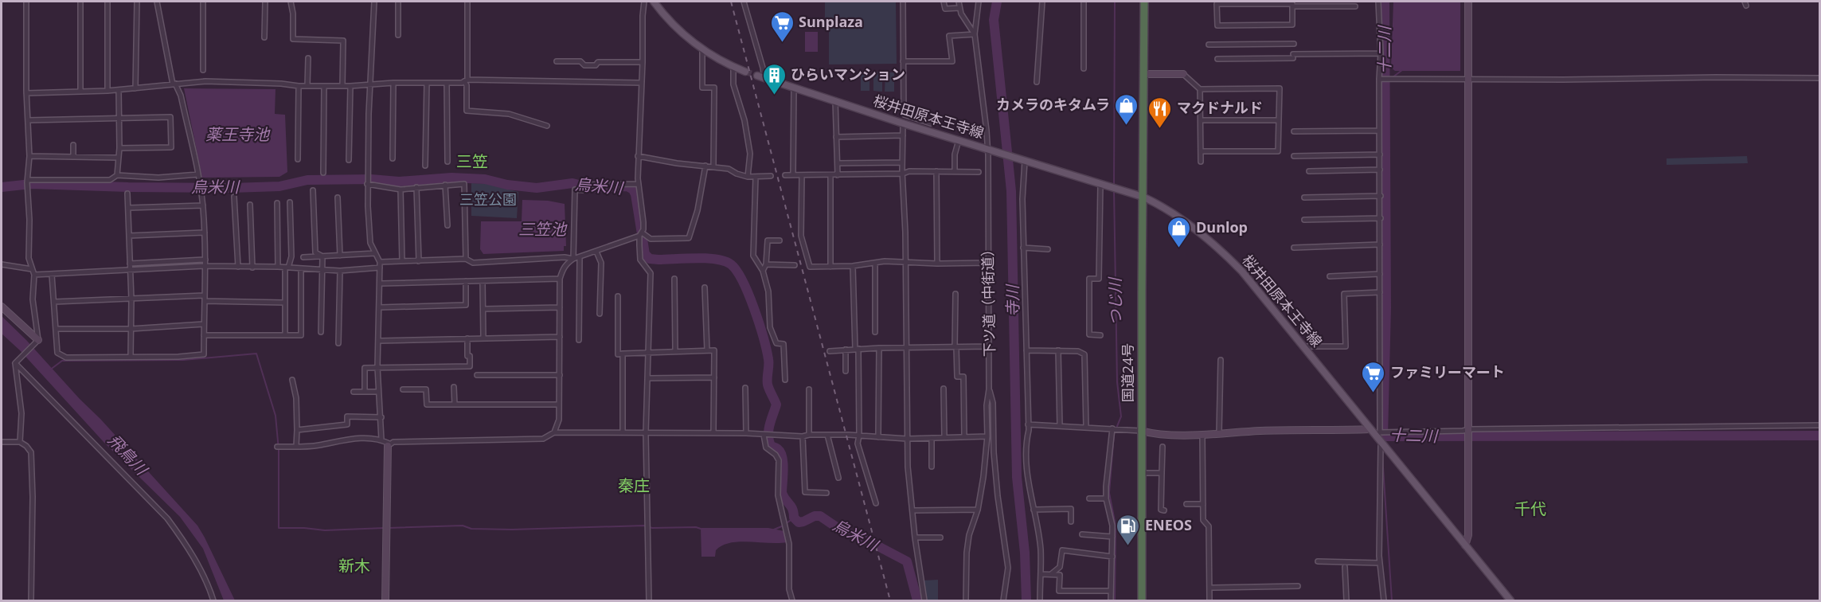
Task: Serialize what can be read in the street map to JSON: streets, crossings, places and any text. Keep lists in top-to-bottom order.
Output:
{
  "streets": {
    "highway": ["国道24号"],
    "main road": ["桜井田原本王寺線"],
    "street": ["下ツ道（中街道）"]
  },
  "crossings": [
    ["桜井田原本王寺線", "下ツ道（中街道）"],
    ["桜井田原本王寺線", "国道24号"]
  ],
  "districts": [
    "三笠",
    "秦庄",
    "千代",
    "新木"
  ],
  "water": [
    "十二川",
    "薬王寺池",
    "烏米川",
    "三笠池",
    "寺川",
    "つじ川",
    "飛鳥川"
  ],
  "parks": ["三笠公園"],
  "places": {
    "supermarket": ["Sunplaza", "ファミリーマート"],
    "building": ["ひらいマンション"],
    "shop": ["カメラのキタムラ", "Dunlop"],
    "restaurant": ["マクドナルド"],
    "fuel station": ["ENEOS"]
  }
}
